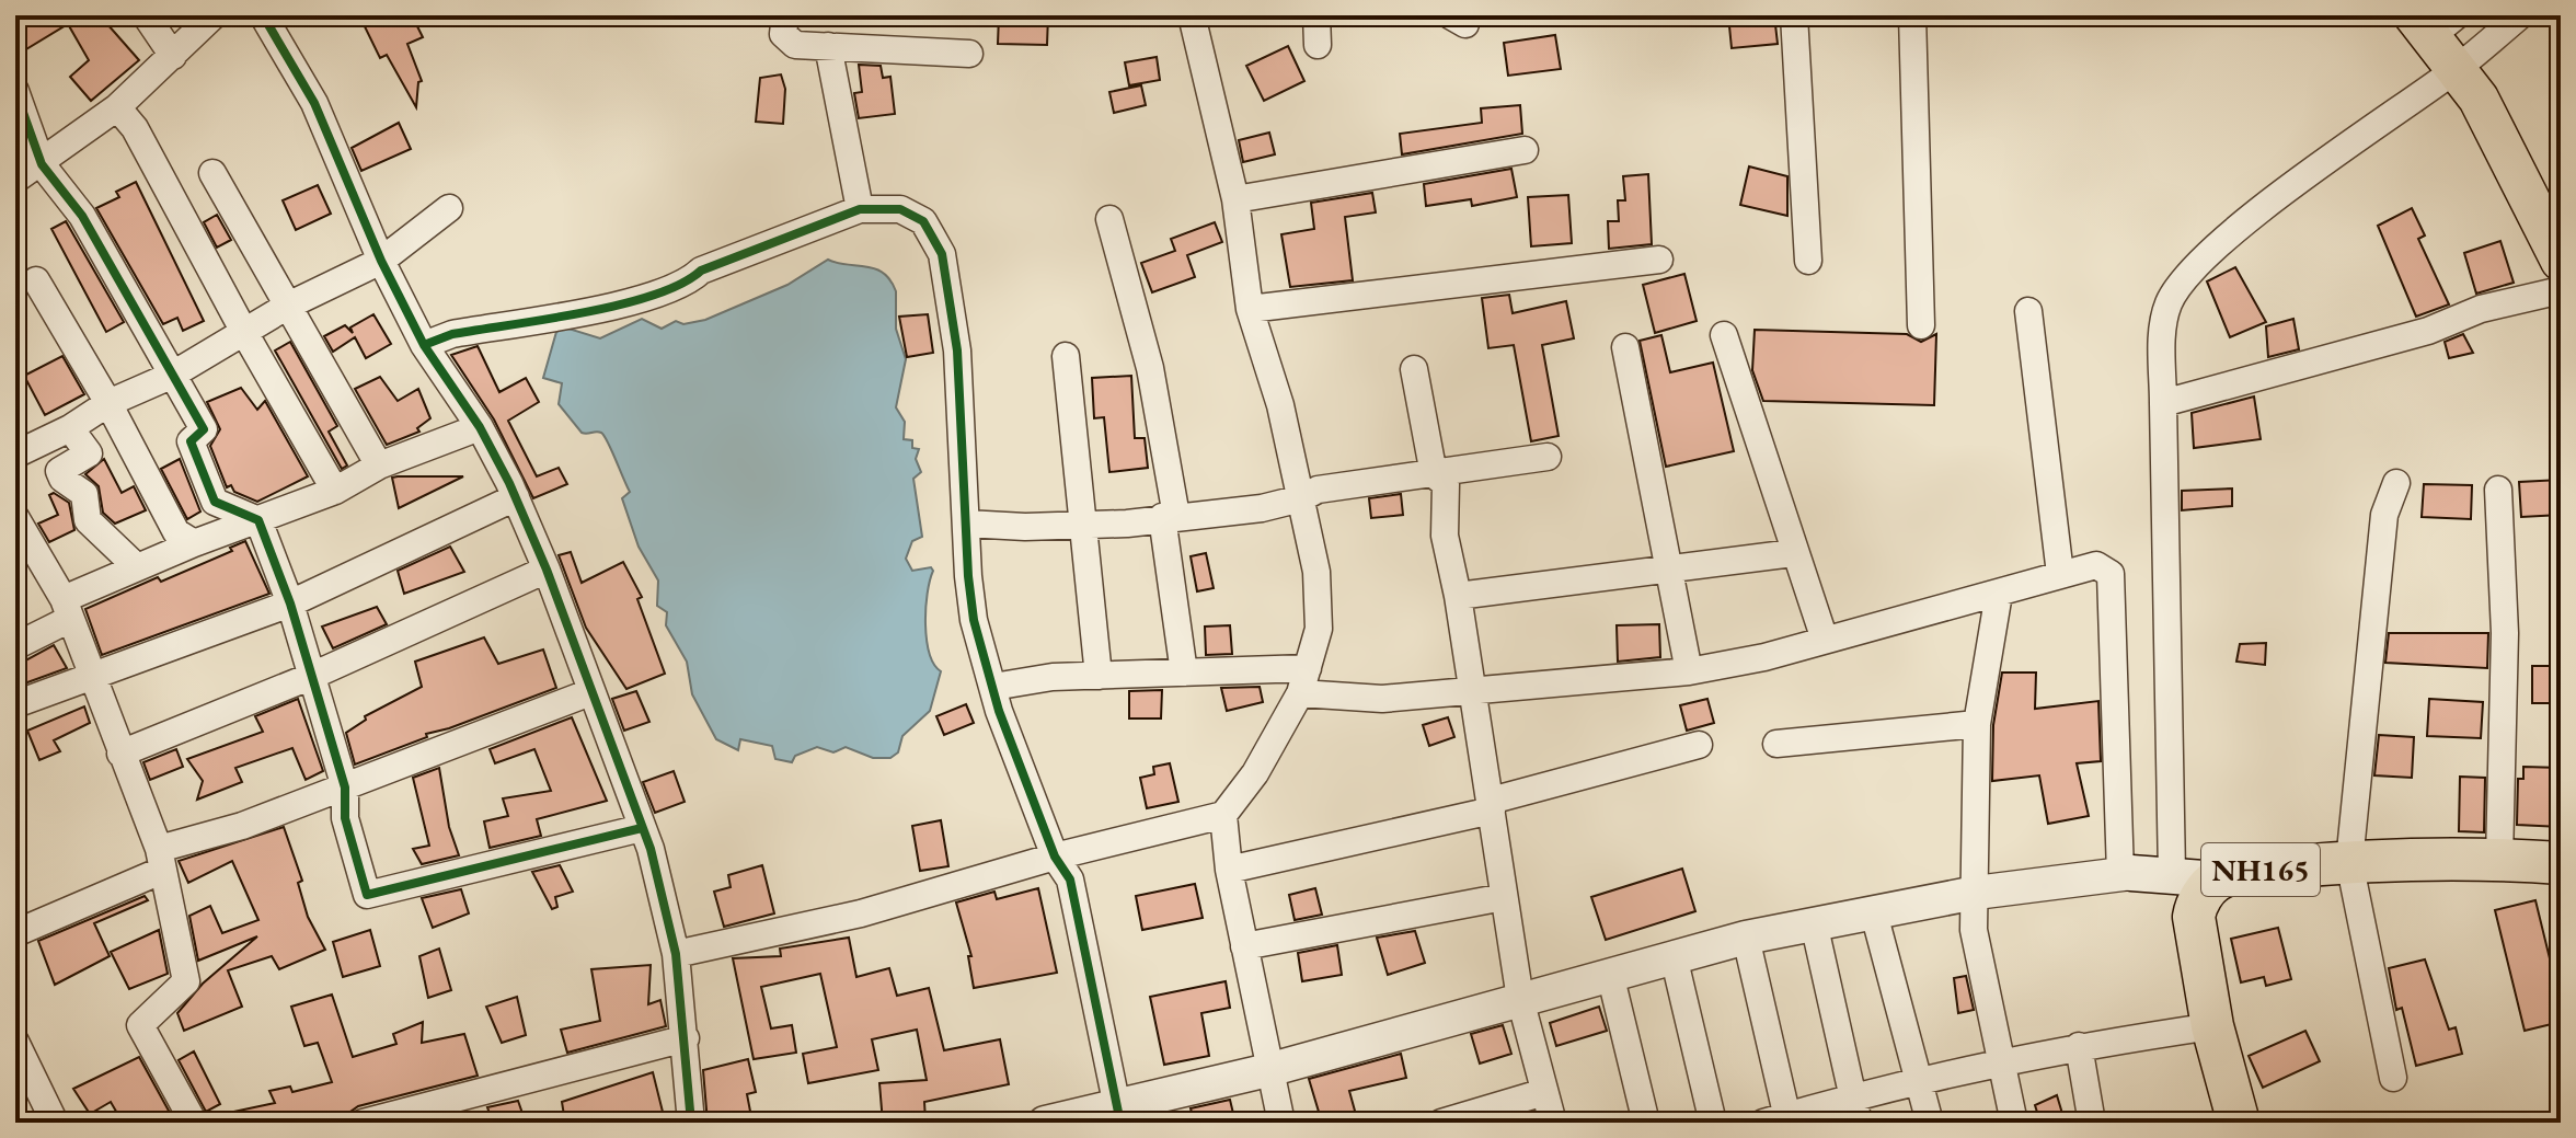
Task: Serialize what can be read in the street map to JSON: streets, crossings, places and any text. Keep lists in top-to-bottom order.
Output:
{
  "streets": {
    "highway": ["NH165"]
  }
}
